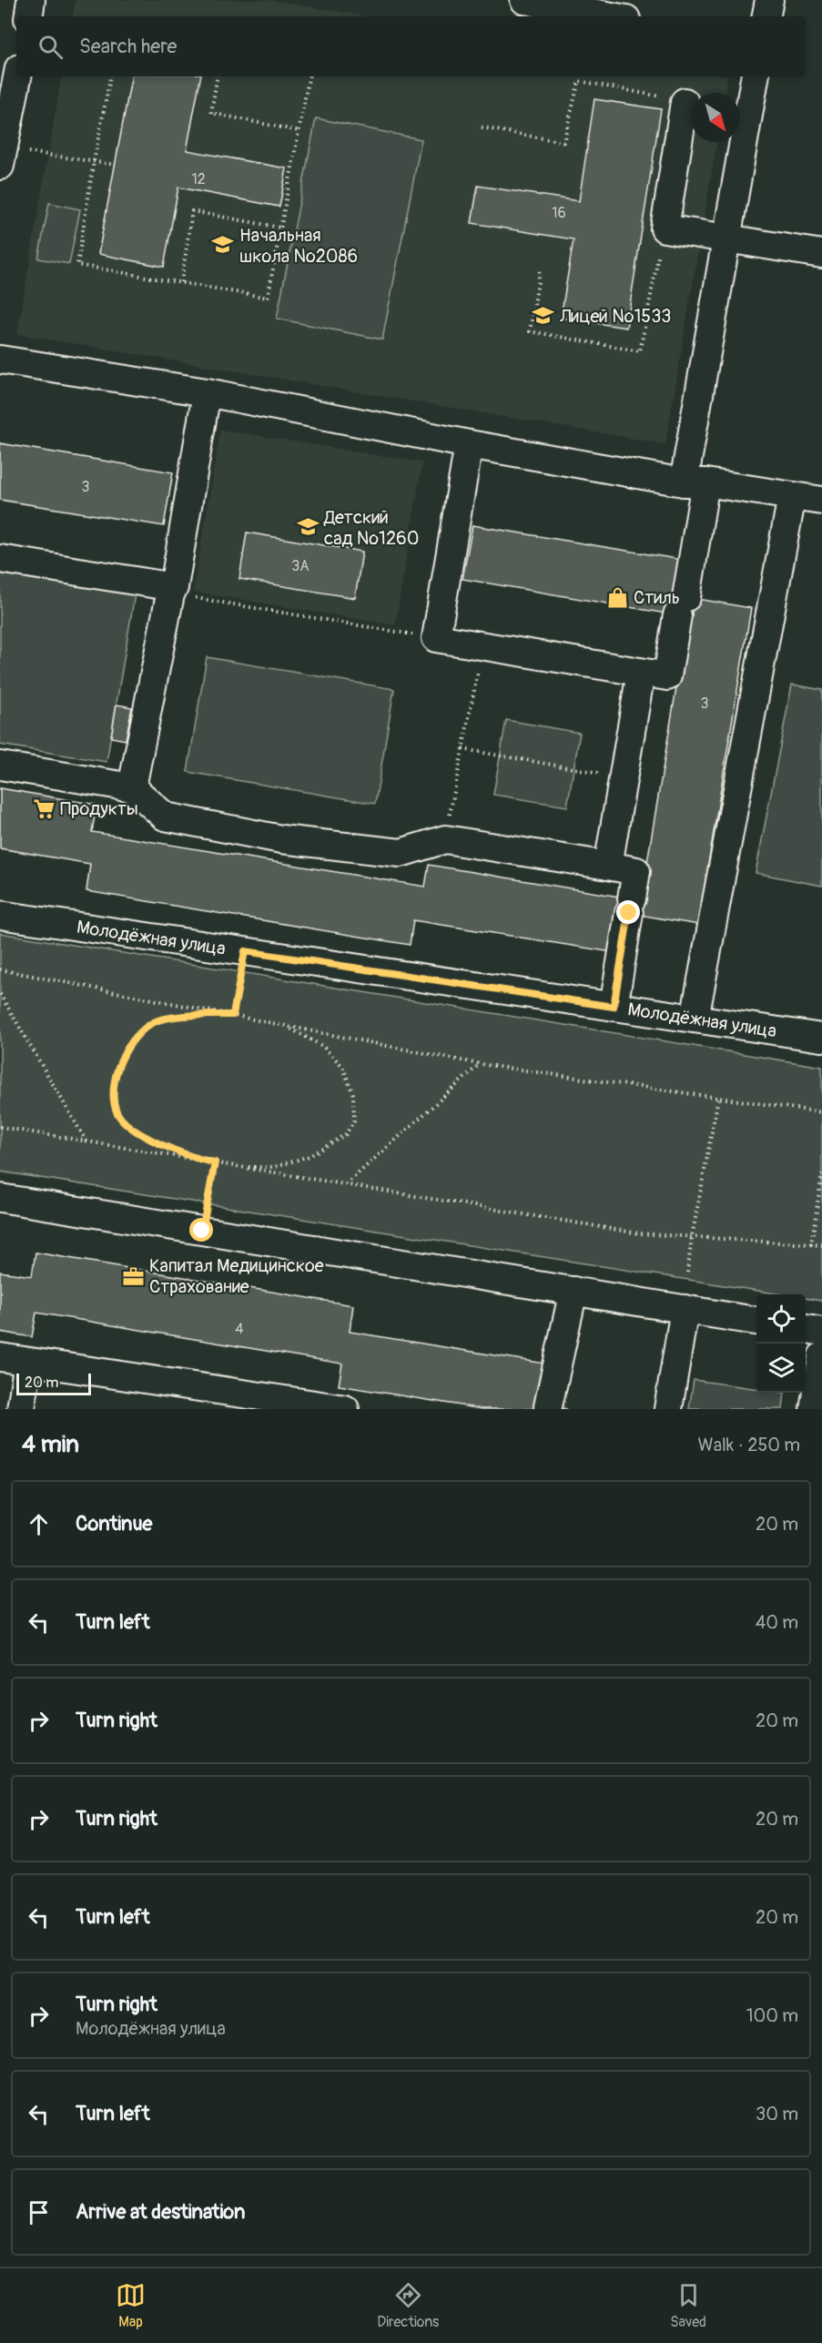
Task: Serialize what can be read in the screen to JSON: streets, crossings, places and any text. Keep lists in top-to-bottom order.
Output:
{
  "streets": {
    "street": ["Молодёжная улица"]
  },
  "places": {
    "school or university": ["Начальная школа №2086", "Лицей №1533", "Детский сад №1260"],
    "shop": ["Стиль"],
    "supermarket": ["Продукты"],
    "office": ["Капитал Медицинское Страхование"]
  },
  "house_numbers": [
    "12",
    "16",
    "3",
    "3А",
    "3",
    "4"
  ],
  "scale_bar": "20 m",
  "north": "bottom right",
  "page": {
    "search": "Search here",
    "scale": "20 m",
    "heading": ["4 min", "Walk · 250 m"],
    "list": [
      ["Continue", "20 m"],
      ["Turn left", "40 m"],
      ["Turn right", "20 m"],
      ["Turn right", "20 m"],
      ["Turn left", "20 m"],
      ["Turn right", "Молодёжная улица", "100 m"],
      ["Turn left", "30 m"],
      "Arrive at destination"
    ],
    "nav": ["Map", "Directions", "Saved"]
  }
}
